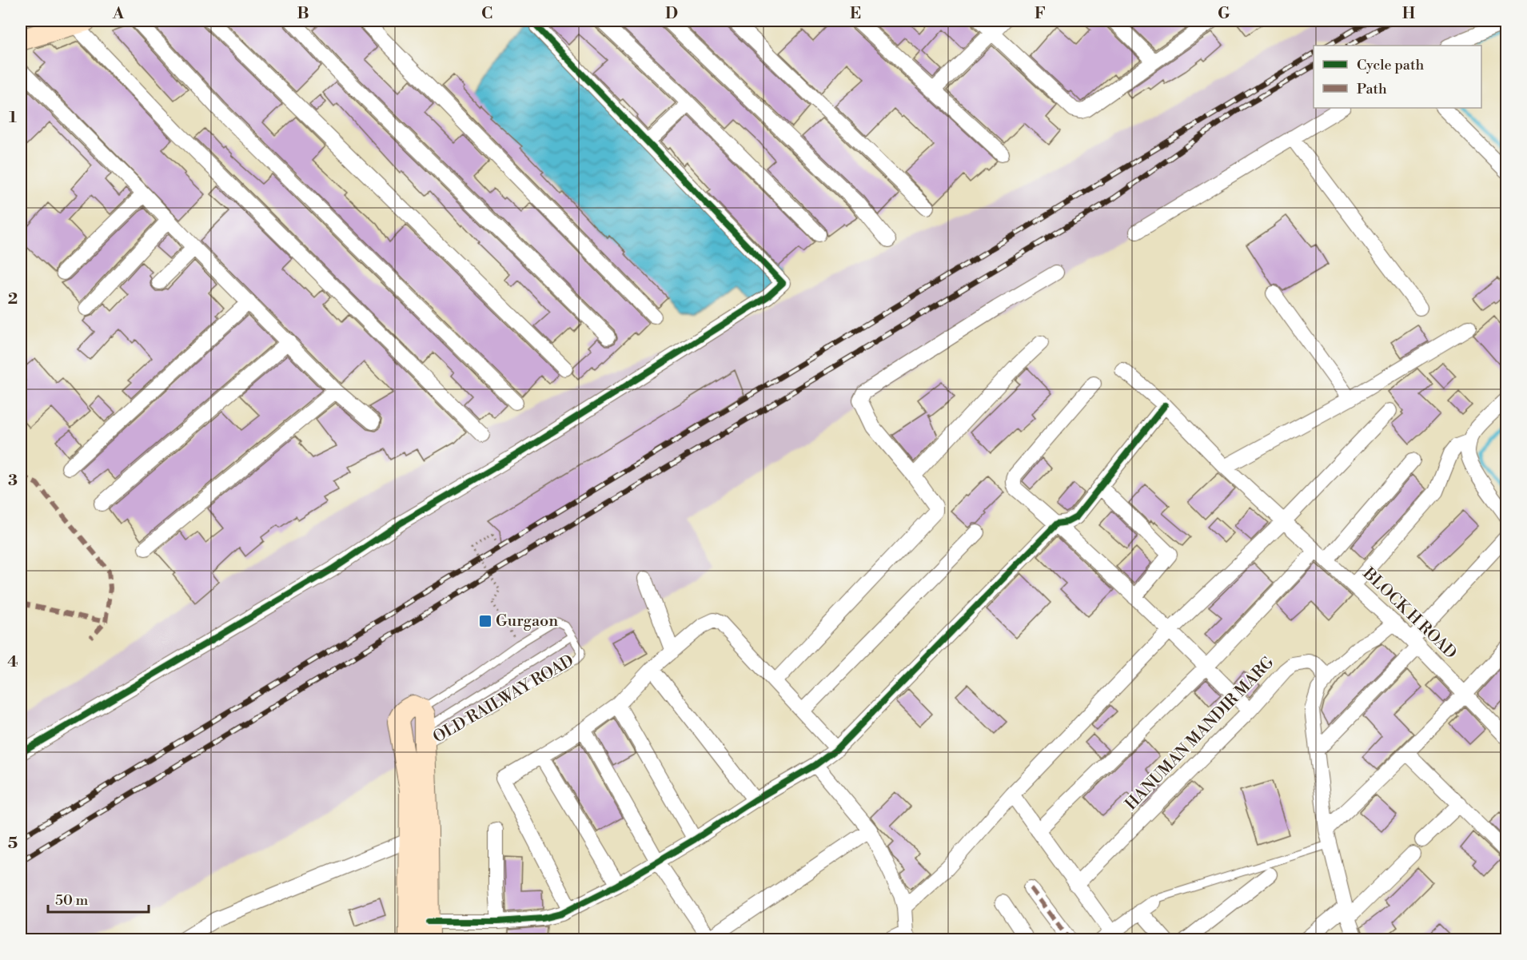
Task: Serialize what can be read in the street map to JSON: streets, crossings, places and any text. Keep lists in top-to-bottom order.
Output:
{
  "streets": {
    "main road": ["OLD RAILWAY ROAD"],
    "street": ["BLOCK H ROAD", "HANUMAN MANDIR MARG"]
  },
  "places": {
    "transit": ["Gurgaon"]
  },
  "legend": ["Cycle path", "Path"],
  "scale_bar": "50 m",
  "grid": {
    "columns": [
      "A",
      "B",
      "C",
      "D",
      "E",
      "F",
      "G",
      "H"
    ],
    "rows": [
      "1",
      "2",
      "3",
      "4",
      "5"
    ]
  }
}
